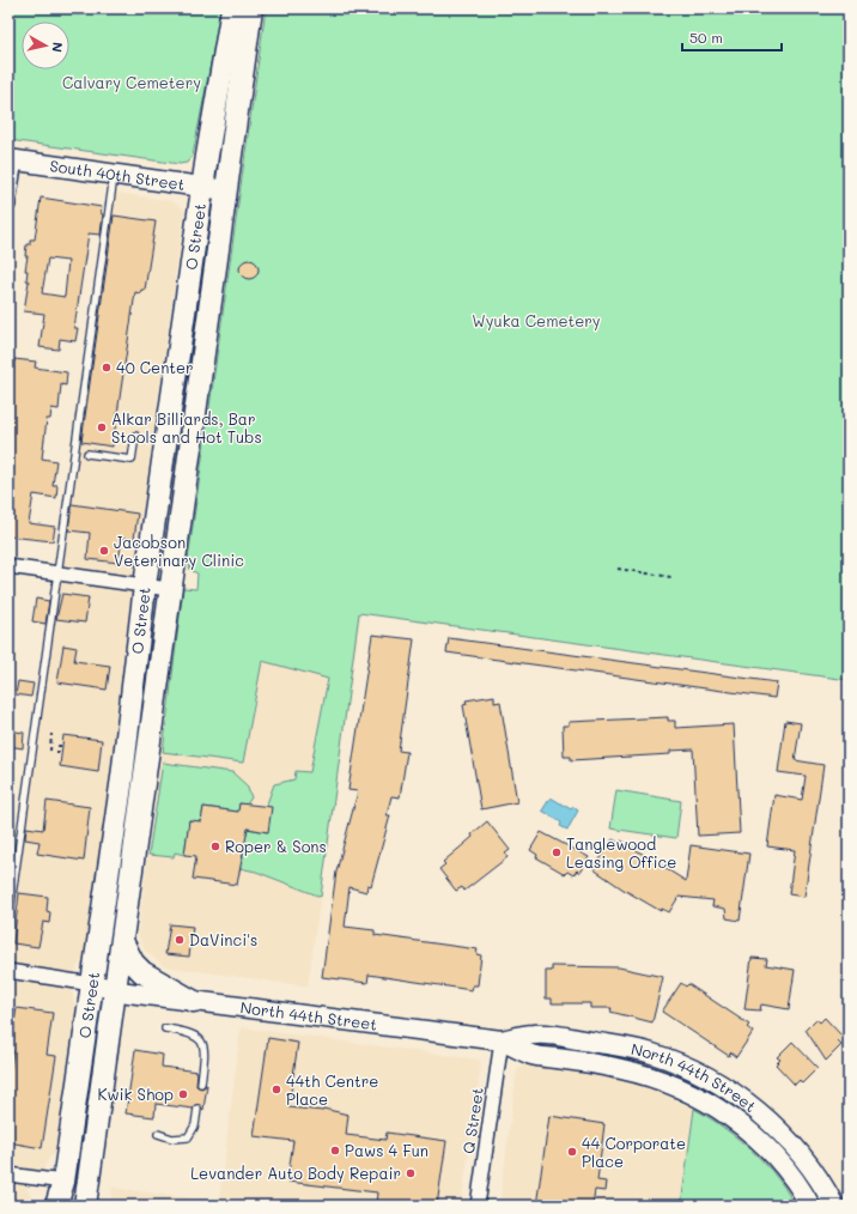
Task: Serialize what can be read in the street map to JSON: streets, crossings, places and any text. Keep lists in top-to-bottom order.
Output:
{
  "streets": {
    "main road": ["South 40th Street", "O Street", "North 44th Street"],
    "street": ["Q Street"]
  },
  "crossings": [
    ["South 40th Street", "O Street"],
    ["O Street", "North 44th Street"],
    ["North 44th Street", "Q Street"]
  ],
  "parks": ["Calvary Cemetery", "Wyuka Cemetery"],
  "places": [
    "40 Center",
    "Alkar Billiards, Bar Stools and Hot Tubs",
    "Jacobson Veterinary Clinic",
    "Roper & Sons",
    "Tanglewood Leasing Office",
    "DaVinci's",
    "44th Centre Place",
    "Kwik Shop",
    "Paws 4 Fun",
    "44 Corporate Place",
    "Levander Auto Body Repair"
  ],
  "scale_bar": "50 m",
  "north": "right"
}
